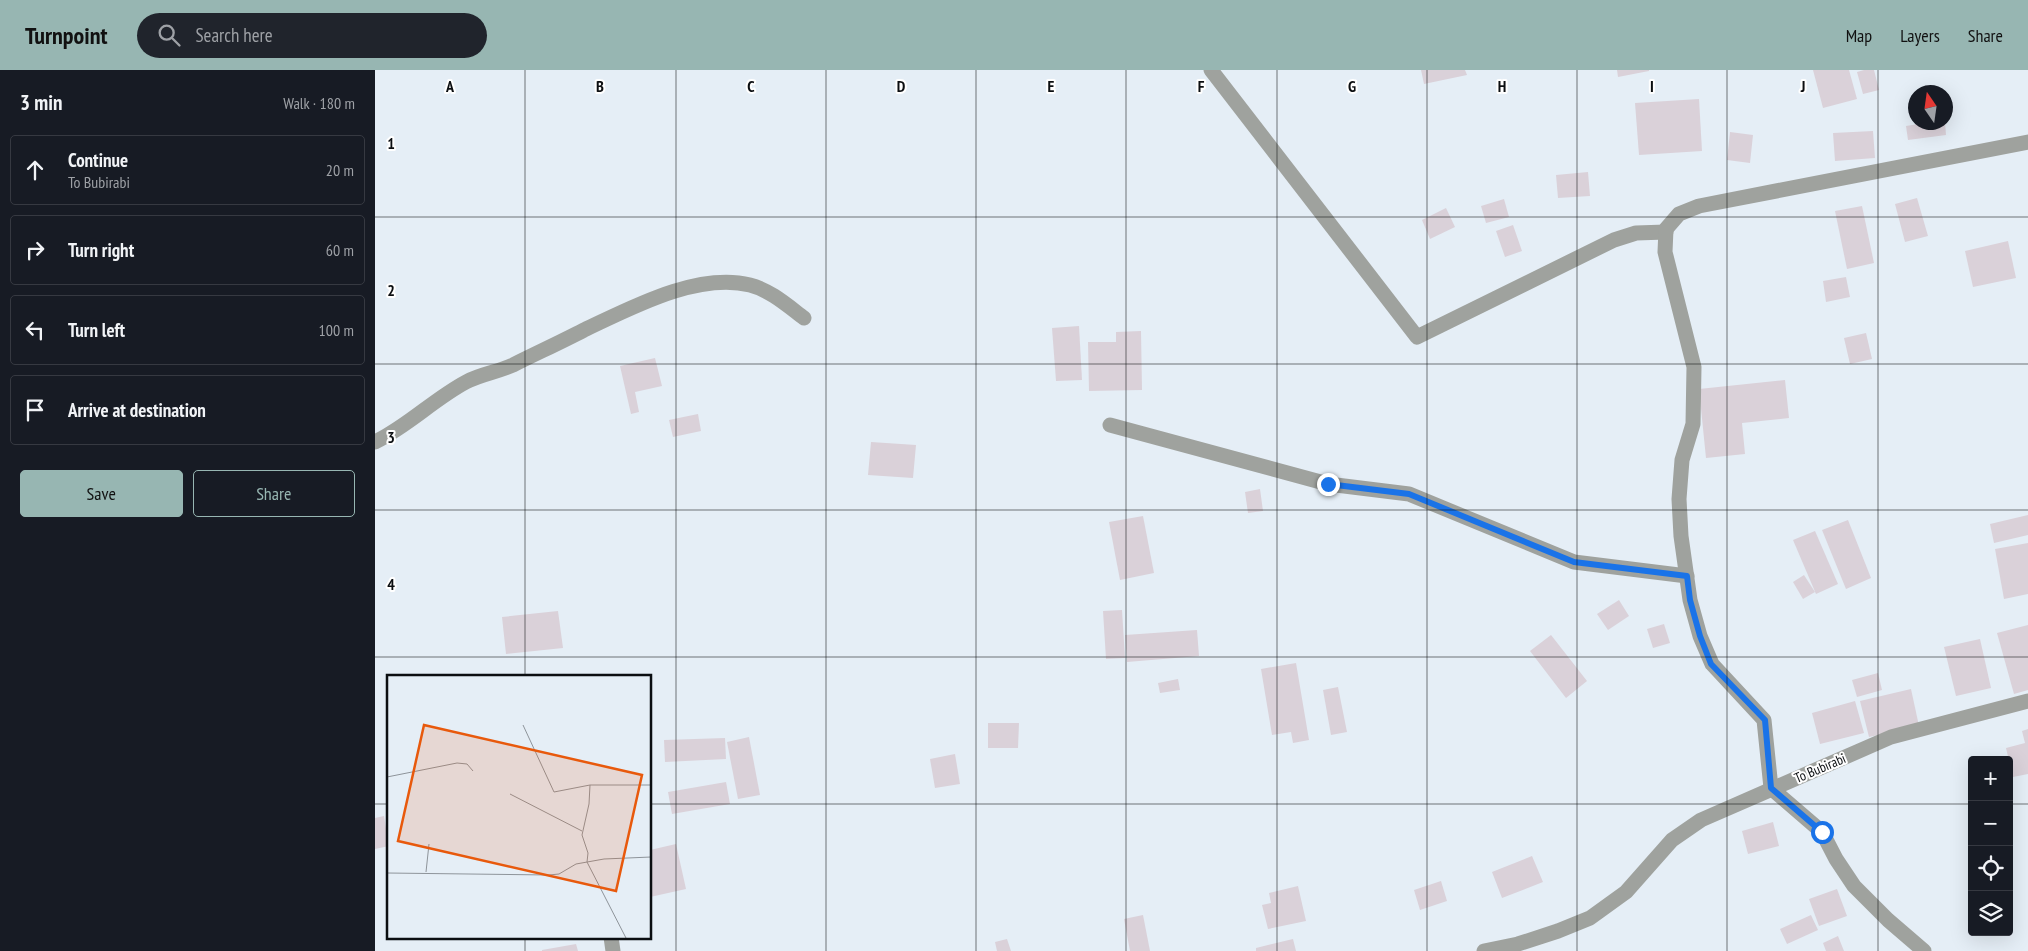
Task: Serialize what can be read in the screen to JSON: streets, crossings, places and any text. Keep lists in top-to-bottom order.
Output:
{
  "streets": {
    "street": ["To Bubirabi"]
  },
  "north": "top",
  "page": {
    "header": "Turnpoint",
    "search": "Search here",
    "nav": ["Map", "Layers", "Share"],
    "heading": ["3 min", "Walk · 180 m"],
    "list": [
      ["Continue", "To Bubirabi", "20 m"],
      ["Turn right", "60 m"],
      ["Turn left", "100 m"],
      "Arrive at destination"
    ],
    "buttons": ["Save", "Share"],
    "map_buttons": ["+", "−"]
  },
  "grid": {
    "columns": [
      "A",
      "B",
      "C",
      "D",
      "E",
      "F",
      "G",
      "H",
      "I",
      "J"
    ],
    "rows": [
      "1",
      "2",
      "3",
      "4"
    ]
  }
}
